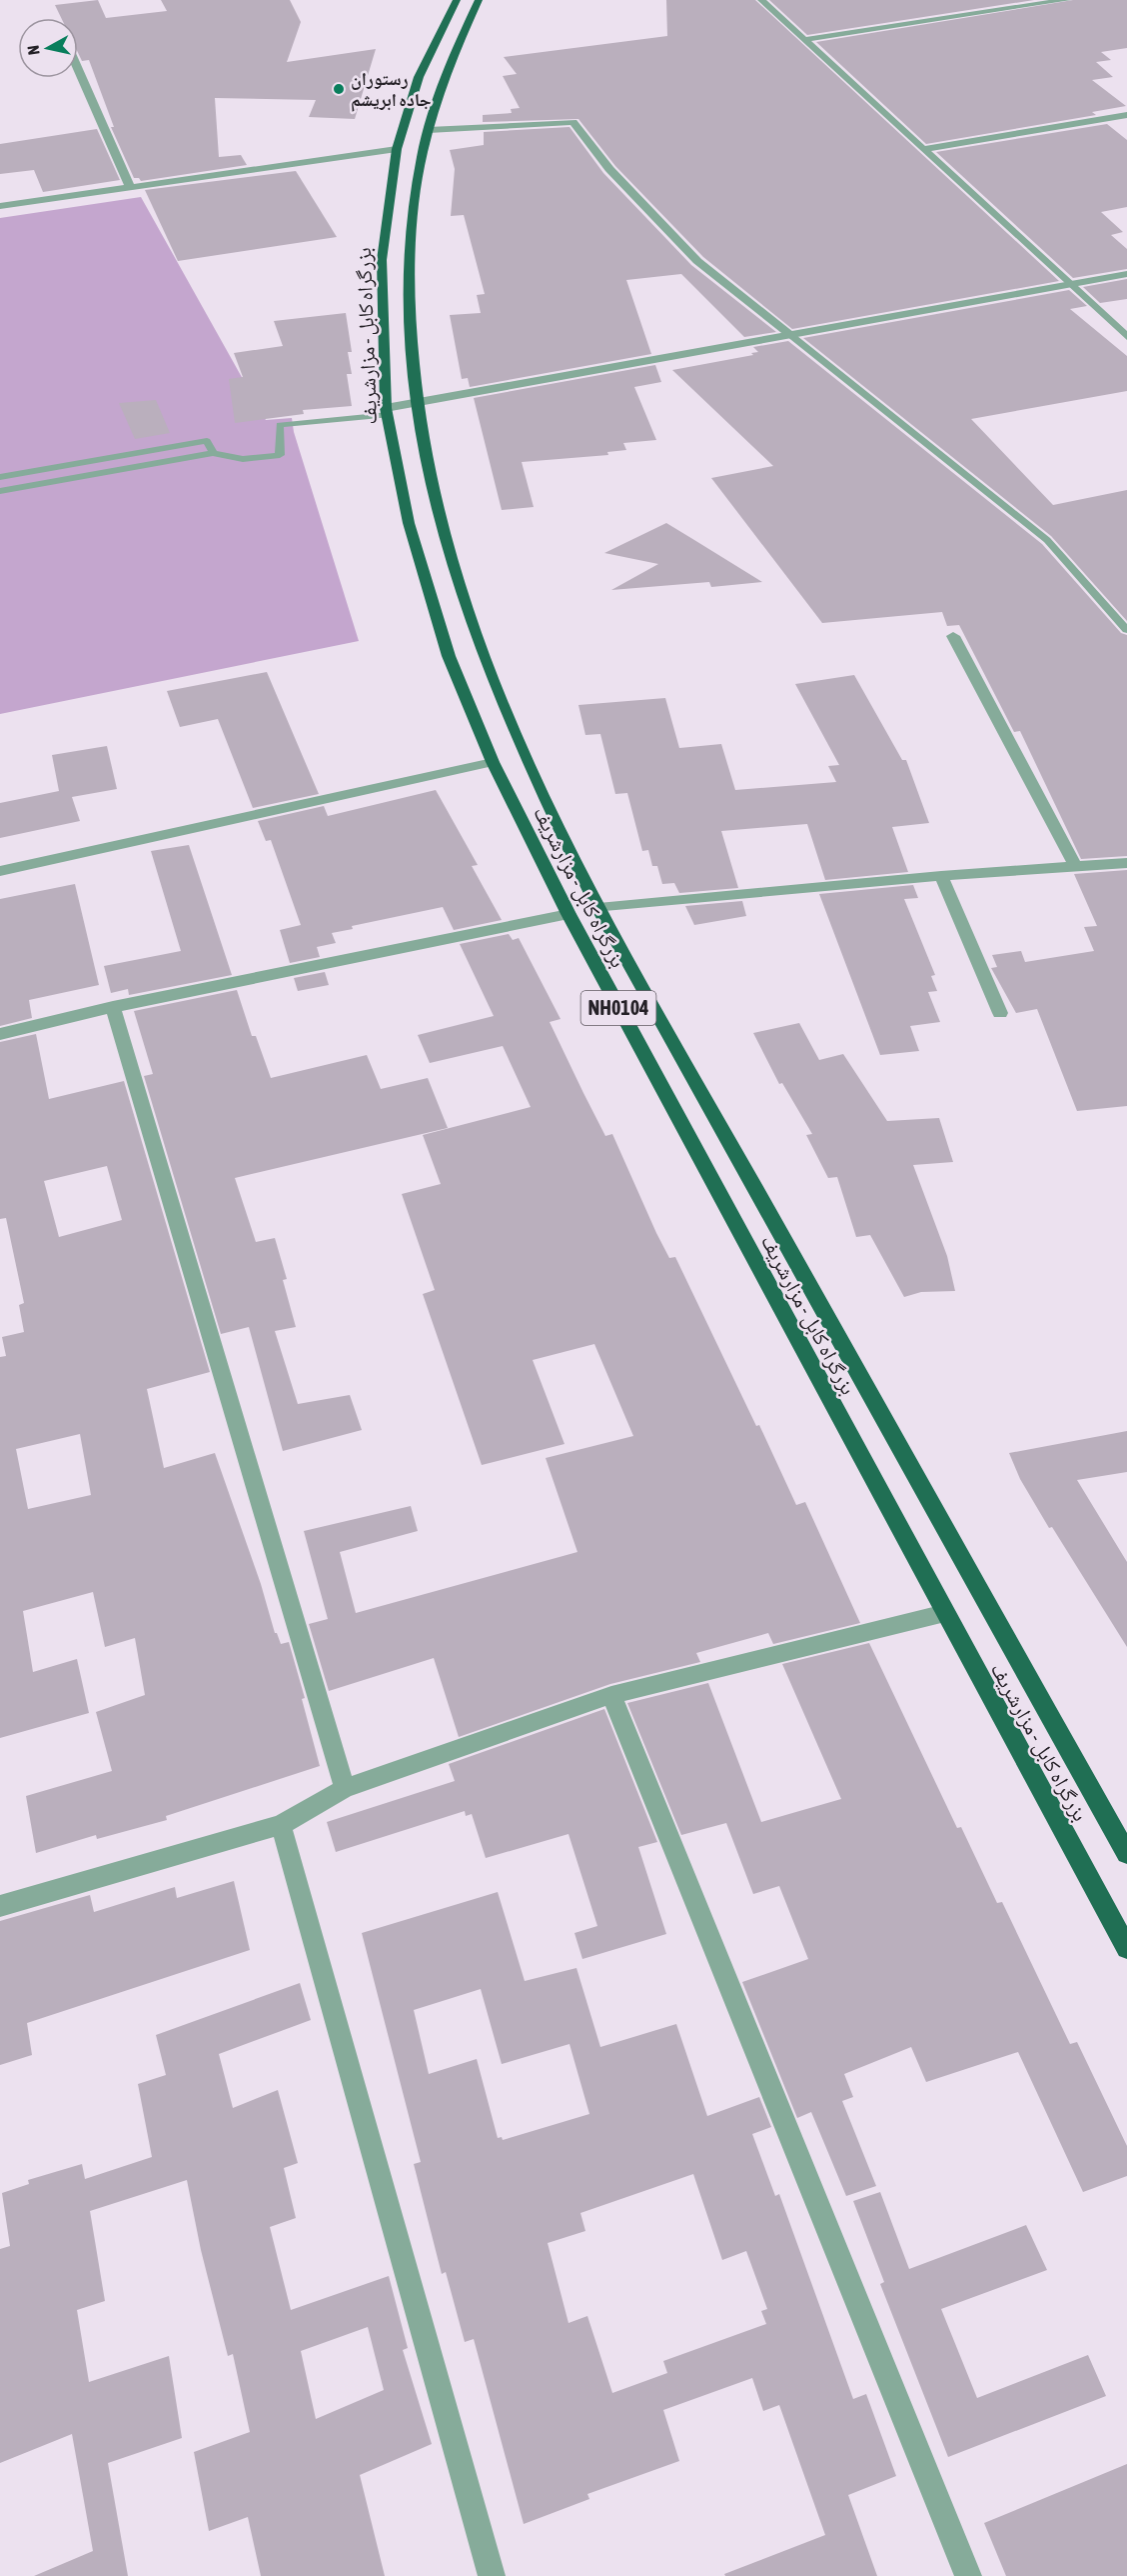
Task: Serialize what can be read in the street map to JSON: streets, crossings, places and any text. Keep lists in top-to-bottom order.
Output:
{
  "streets": {
    "highway": ["بزرگراه کابل - مزارشریف", "NH0104"]
  },
  "places": ["رستوران جاده ابریشم"],
  "north": "left"
}
